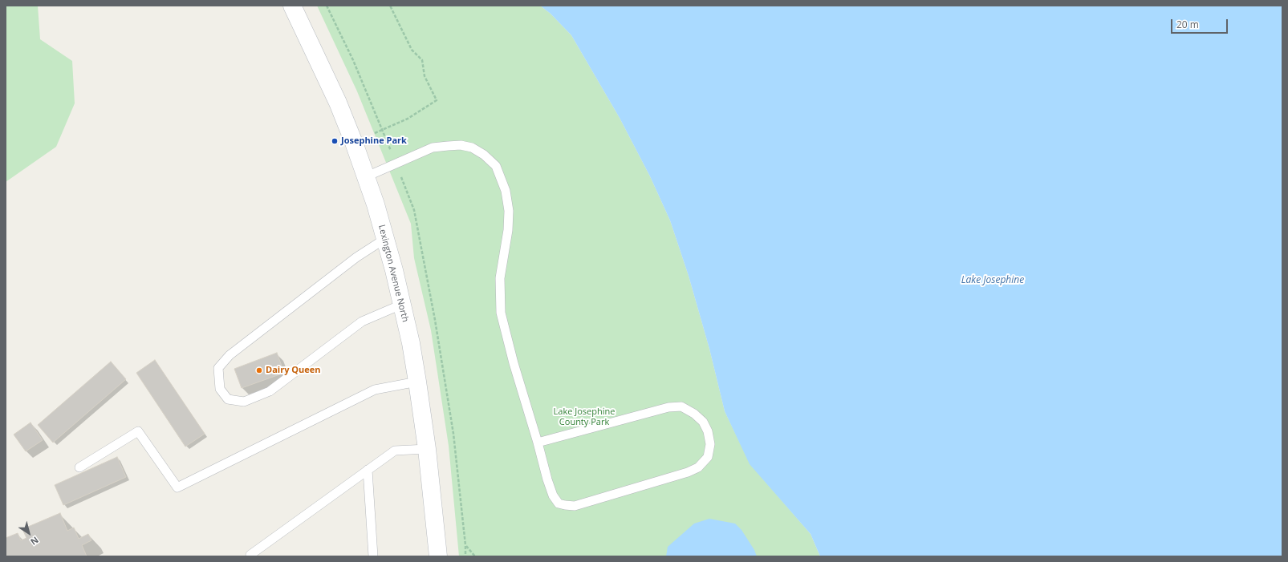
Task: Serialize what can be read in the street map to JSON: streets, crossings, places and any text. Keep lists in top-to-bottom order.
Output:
{
  "streets": {
    "main road": ["Lexington Avenue North"]
  },
  "water": ["Lake Josephine"],
  "parks": ["Lake Josephine County Park"],
  "places": ["Josephine Park", "Dairy Queen"],
  "scale_bar": "20 m",
  "north": "bottom right"
}
